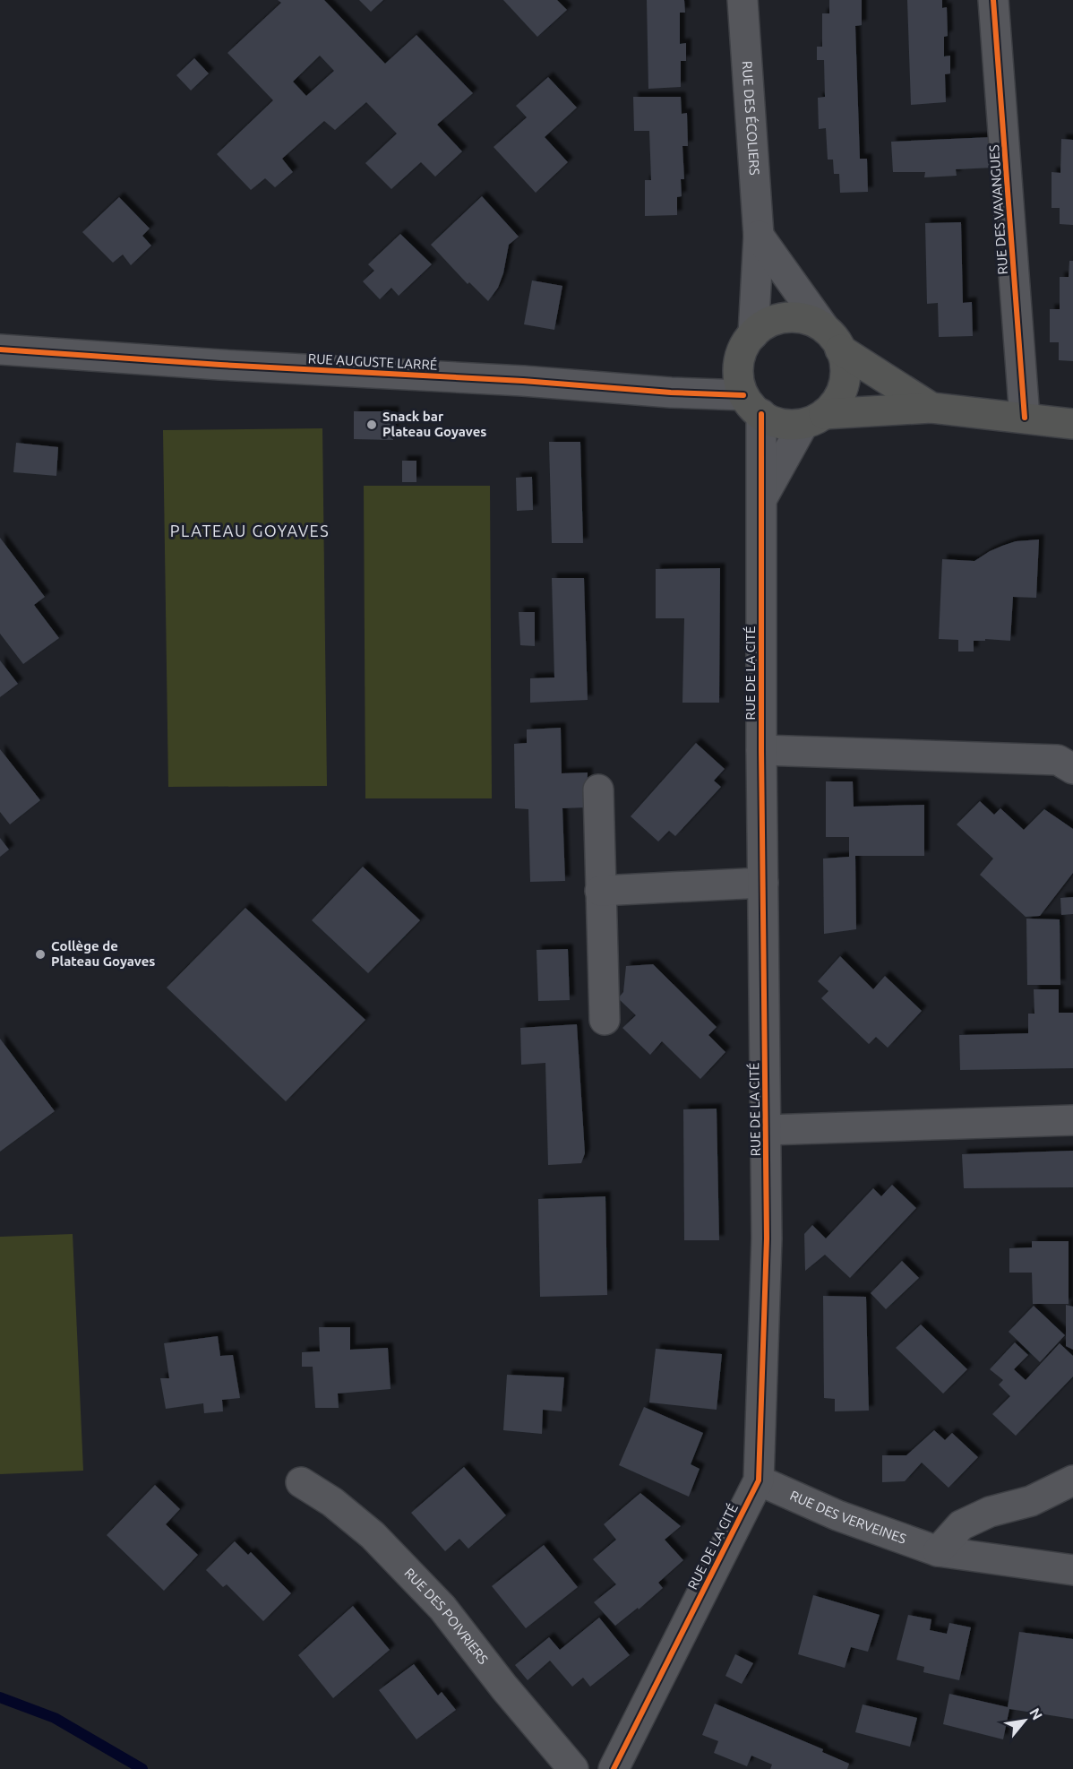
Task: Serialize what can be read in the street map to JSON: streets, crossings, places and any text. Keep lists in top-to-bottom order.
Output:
{
  "streets": {
    "street": [
      "RUE DES ÉCOLIERS",
      "RUE DES VAVANGUES",
      "RUE AUGUSTE LARRÉ",
      "RUE DE LA CITÉ",
      "RUE DES VERVEINES",
      "RUE DES POIVRIERS"
    ]
  },
  "crossings": [
    ["RUE DES ÉCOLIERS", "RUE AUGUSTE LARRÉ"],
    ["RUE DES ÉCOLIERS", "RUE DE LA CITÉ"],
    ["RUE AUGUSTE LARRÉ", "RUE DE LA CITÉ"],
    ["RUE DE LA CITÉ", "RUE DES VERVEINES"]
  ],
  "districts": ["PLATEAU GOYAVES"],
  "places": ["Snack bar Plateau Goyaves", "Collège de Plateau Goyaves"],
  "north": "top right"
}
